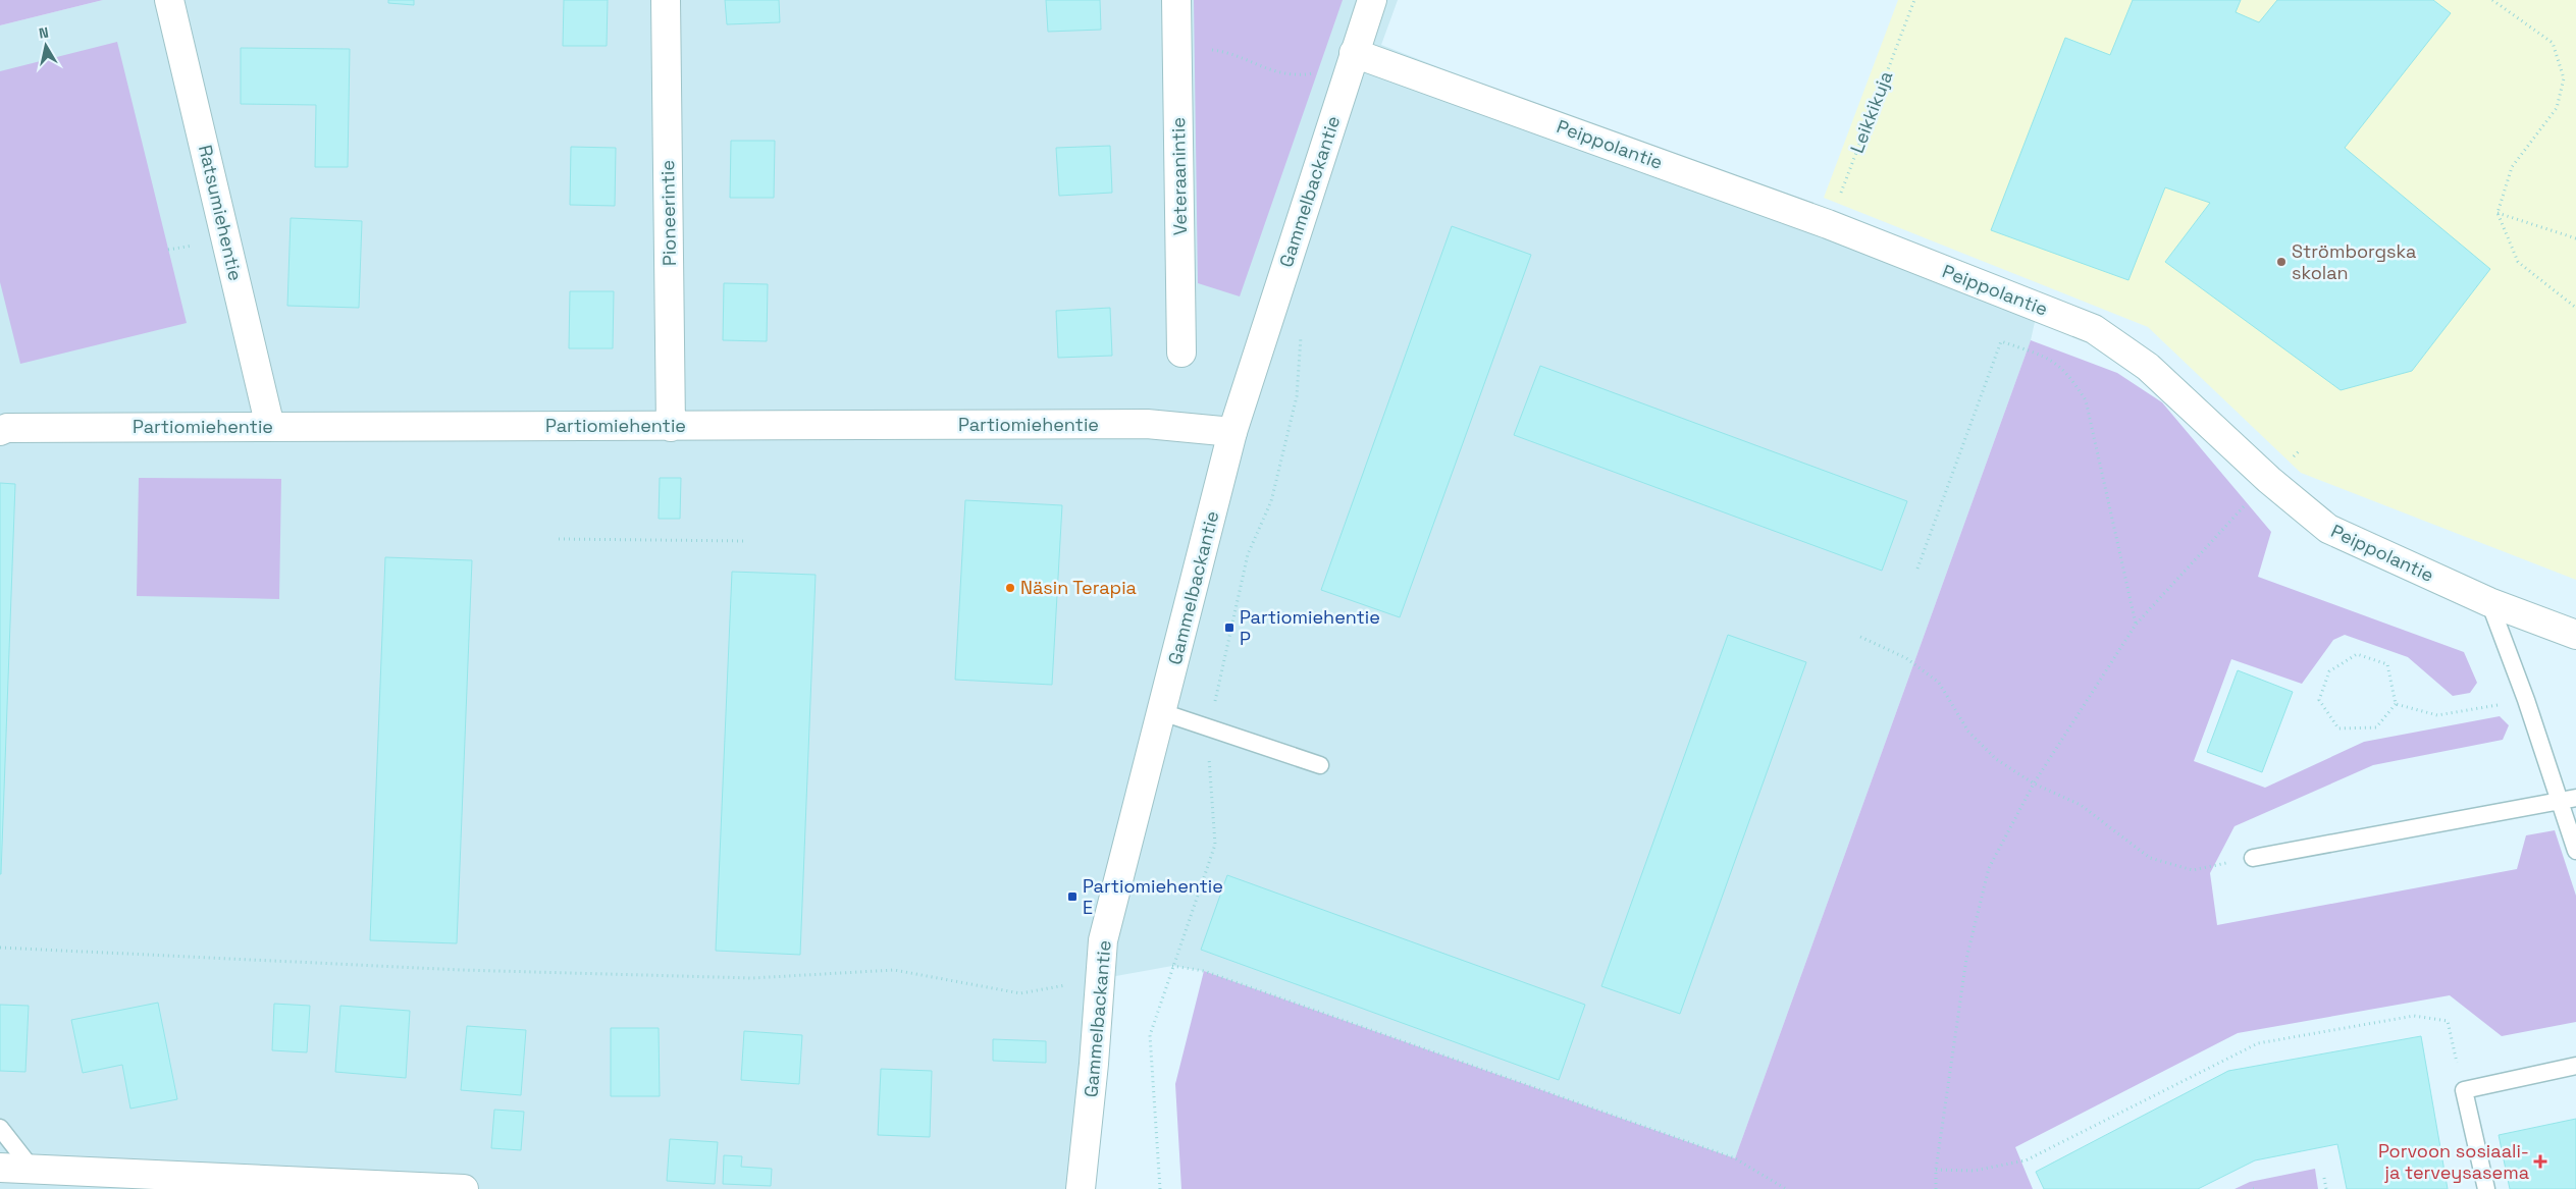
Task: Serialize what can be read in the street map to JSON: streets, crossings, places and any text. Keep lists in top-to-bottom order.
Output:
{
  "streets": {
    "street": [
      "Peippolantie",
      "Veteraanintie",
      "Gammelbackantie",
      "Ratsumiehentie",
      "Pioneerintie",
      "Partiomiehentie"
    ],
    "path": ["Leikkikuja"]
  },
  "crossings": [
    ["Leikkikuja", "Peippolantie"],
    ["Peippolantie", "Gammelbackantie"],
    ["Gammelbackantie", "Partiomiehentie"],
    ["Ratsumiehentie", "Partiomiehentie"],
    ["Pioneerintie", "Partiomiehentie"]
  ],
  "places": {
    "other": ["Strömborgska skolan", "Näsin Terapia"],
    "transit": ["Partiomiehentie P", "Partiomiehentie E"],
    "health": ["Porvoon sosiaali- ja terveysasema"]
  },
  "north": "top"
}
